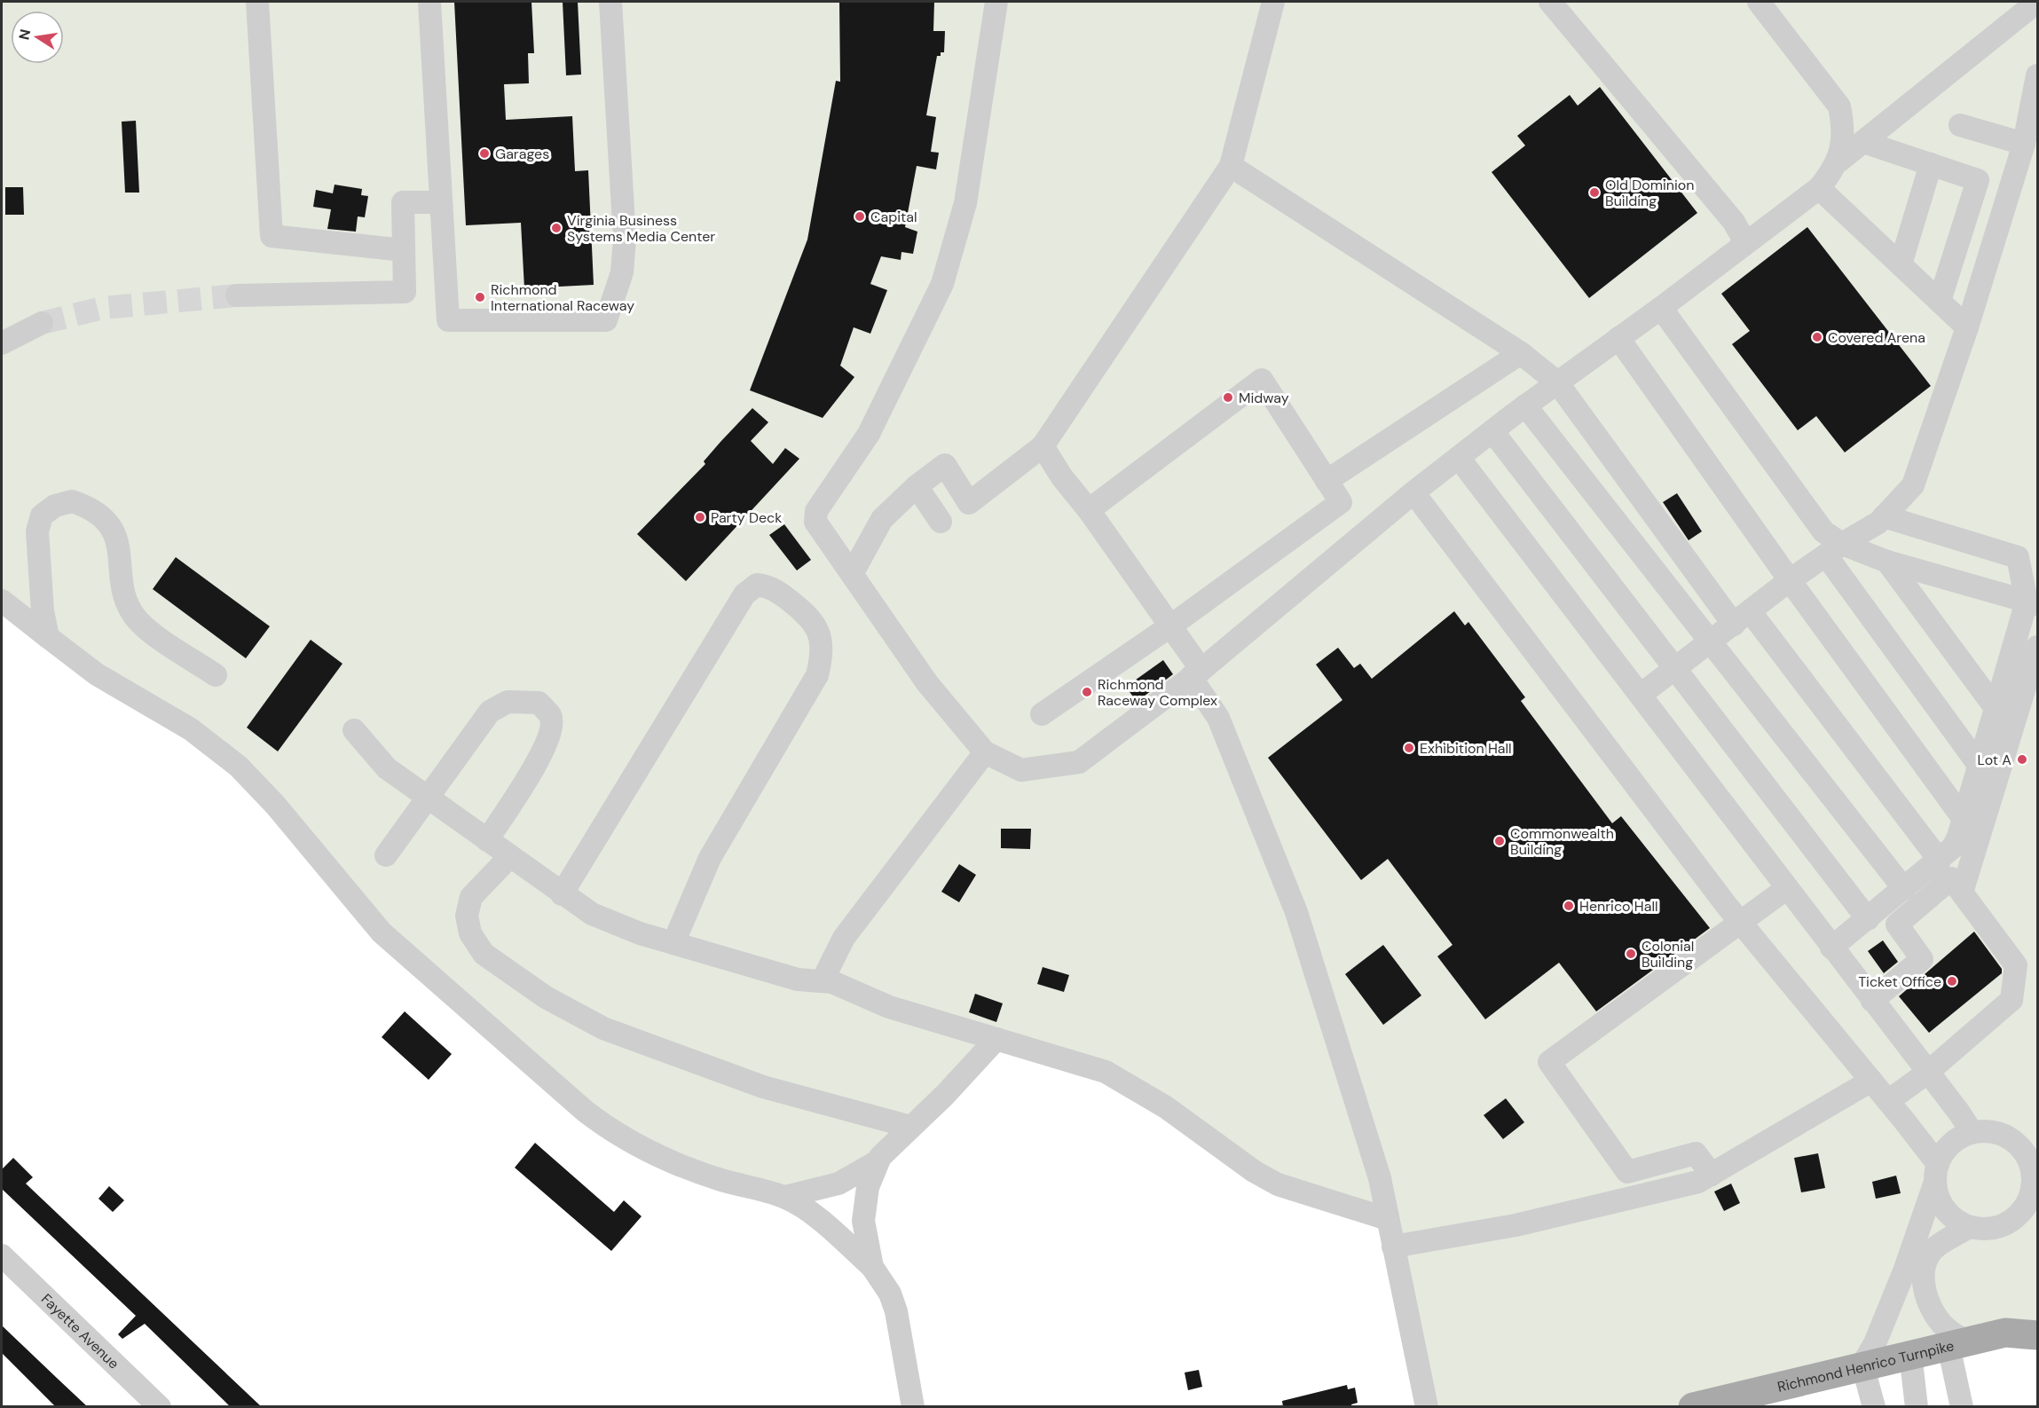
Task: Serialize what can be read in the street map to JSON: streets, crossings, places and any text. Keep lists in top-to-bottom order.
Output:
{
  "streets": {
    "main road": ["Richmond Henrico Turnpike"],
    "street": ["Fayette Avenue"]
  },
  "places": [
    "Garages",
    "Old Dominion Building",
    "Capital",
    "Virginia Business Systems Media Center",
    "Richmond International Raceway",
    "Covered Arena",
    "Midway",
    "Party Deck",
    "Richmond Raceway Complex",
    "Exhibition Hall",
    "Lot A",
    "Commonwealth Building",
    "Henrico Hall",
    "Colonial Building",
    "Ticket Office"
  ],
  "north": "left"
}
